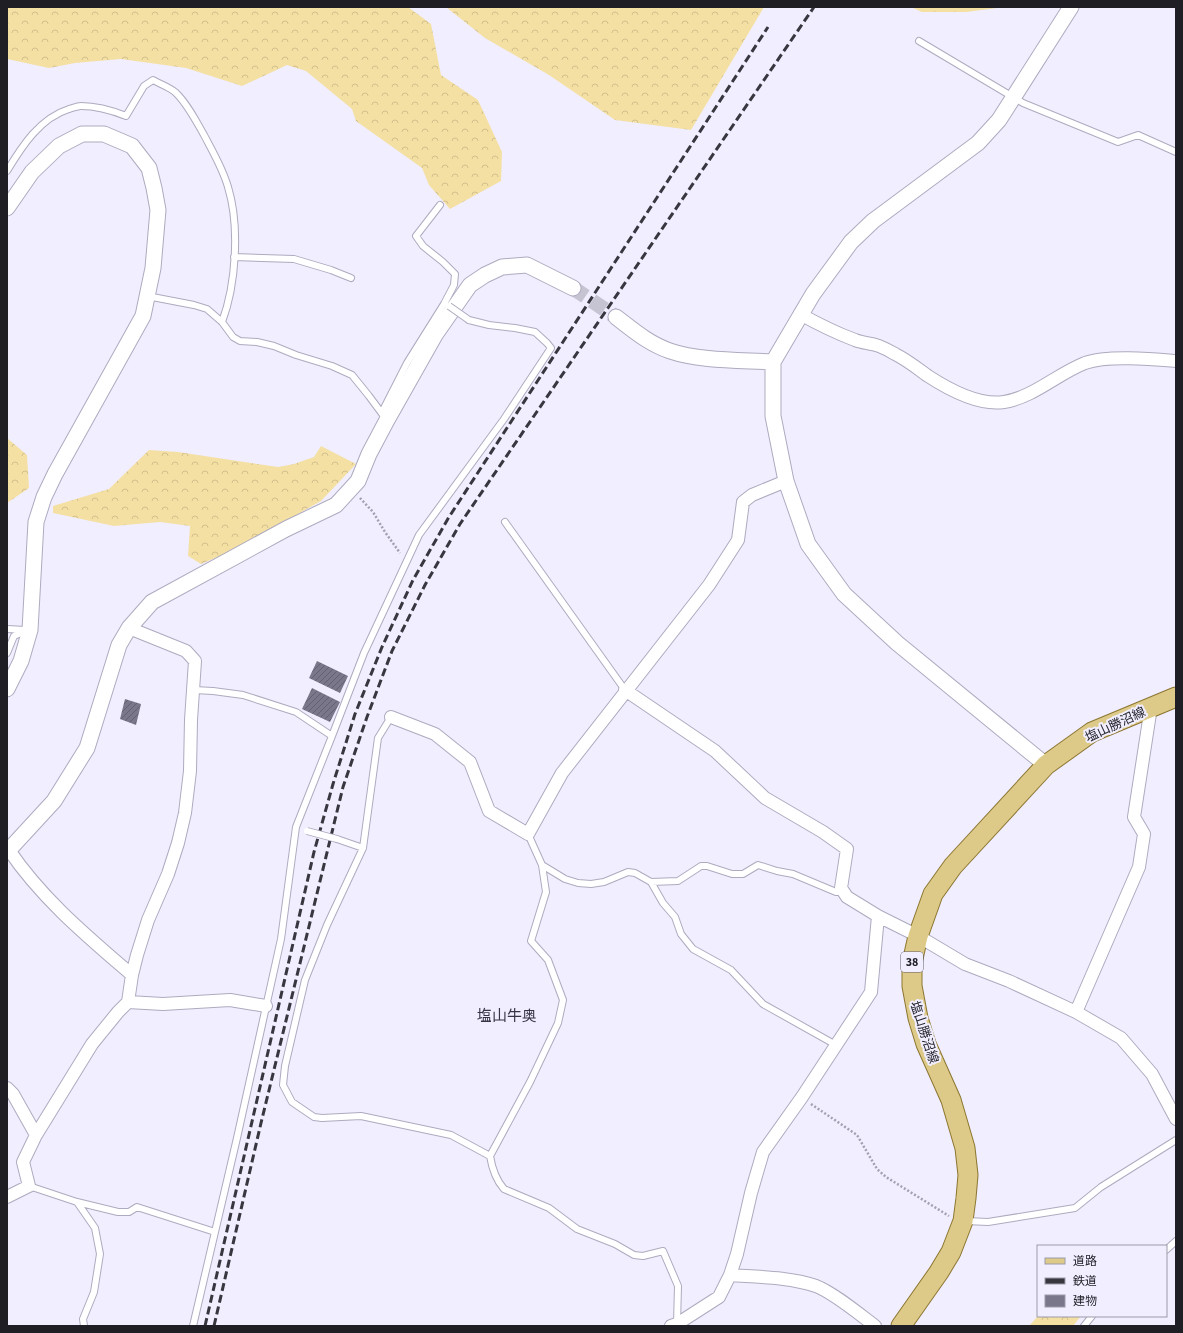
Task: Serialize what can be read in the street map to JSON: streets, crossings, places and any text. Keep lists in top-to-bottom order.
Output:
{
  "streets": {
    "main road": ["塩山勝沼線", "38"]
  },
  "districts": ["塩山牛奥"],
  "legend": ["道路", "鉄道", "建物"]
}
